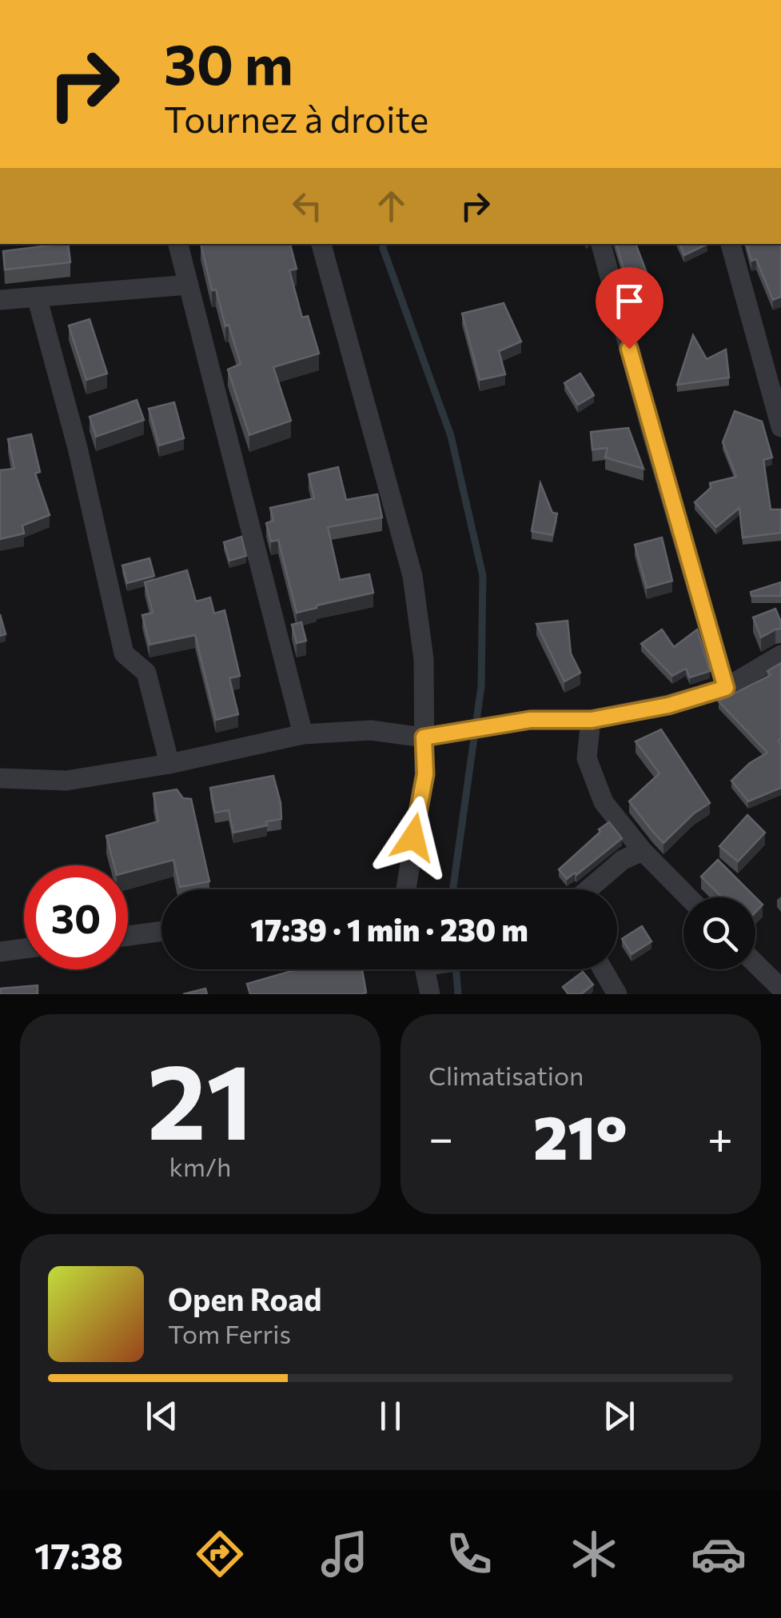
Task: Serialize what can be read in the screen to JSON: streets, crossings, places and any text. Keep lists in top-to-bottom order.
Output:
{
  "page": {
    "turn": ["30 m", "Tournez à droite"],
    "limit": "30",
    "trip": "17:39 · 1 min · 230 m",
    "tile": [
      ["21", "km/h"],
      "Climatisation"
    ],
    "heat": ["−", "21°", "+"],
    "song": ["Open Road", "Tom Ferris"],
    "tabs": "17:38"
  }
}
